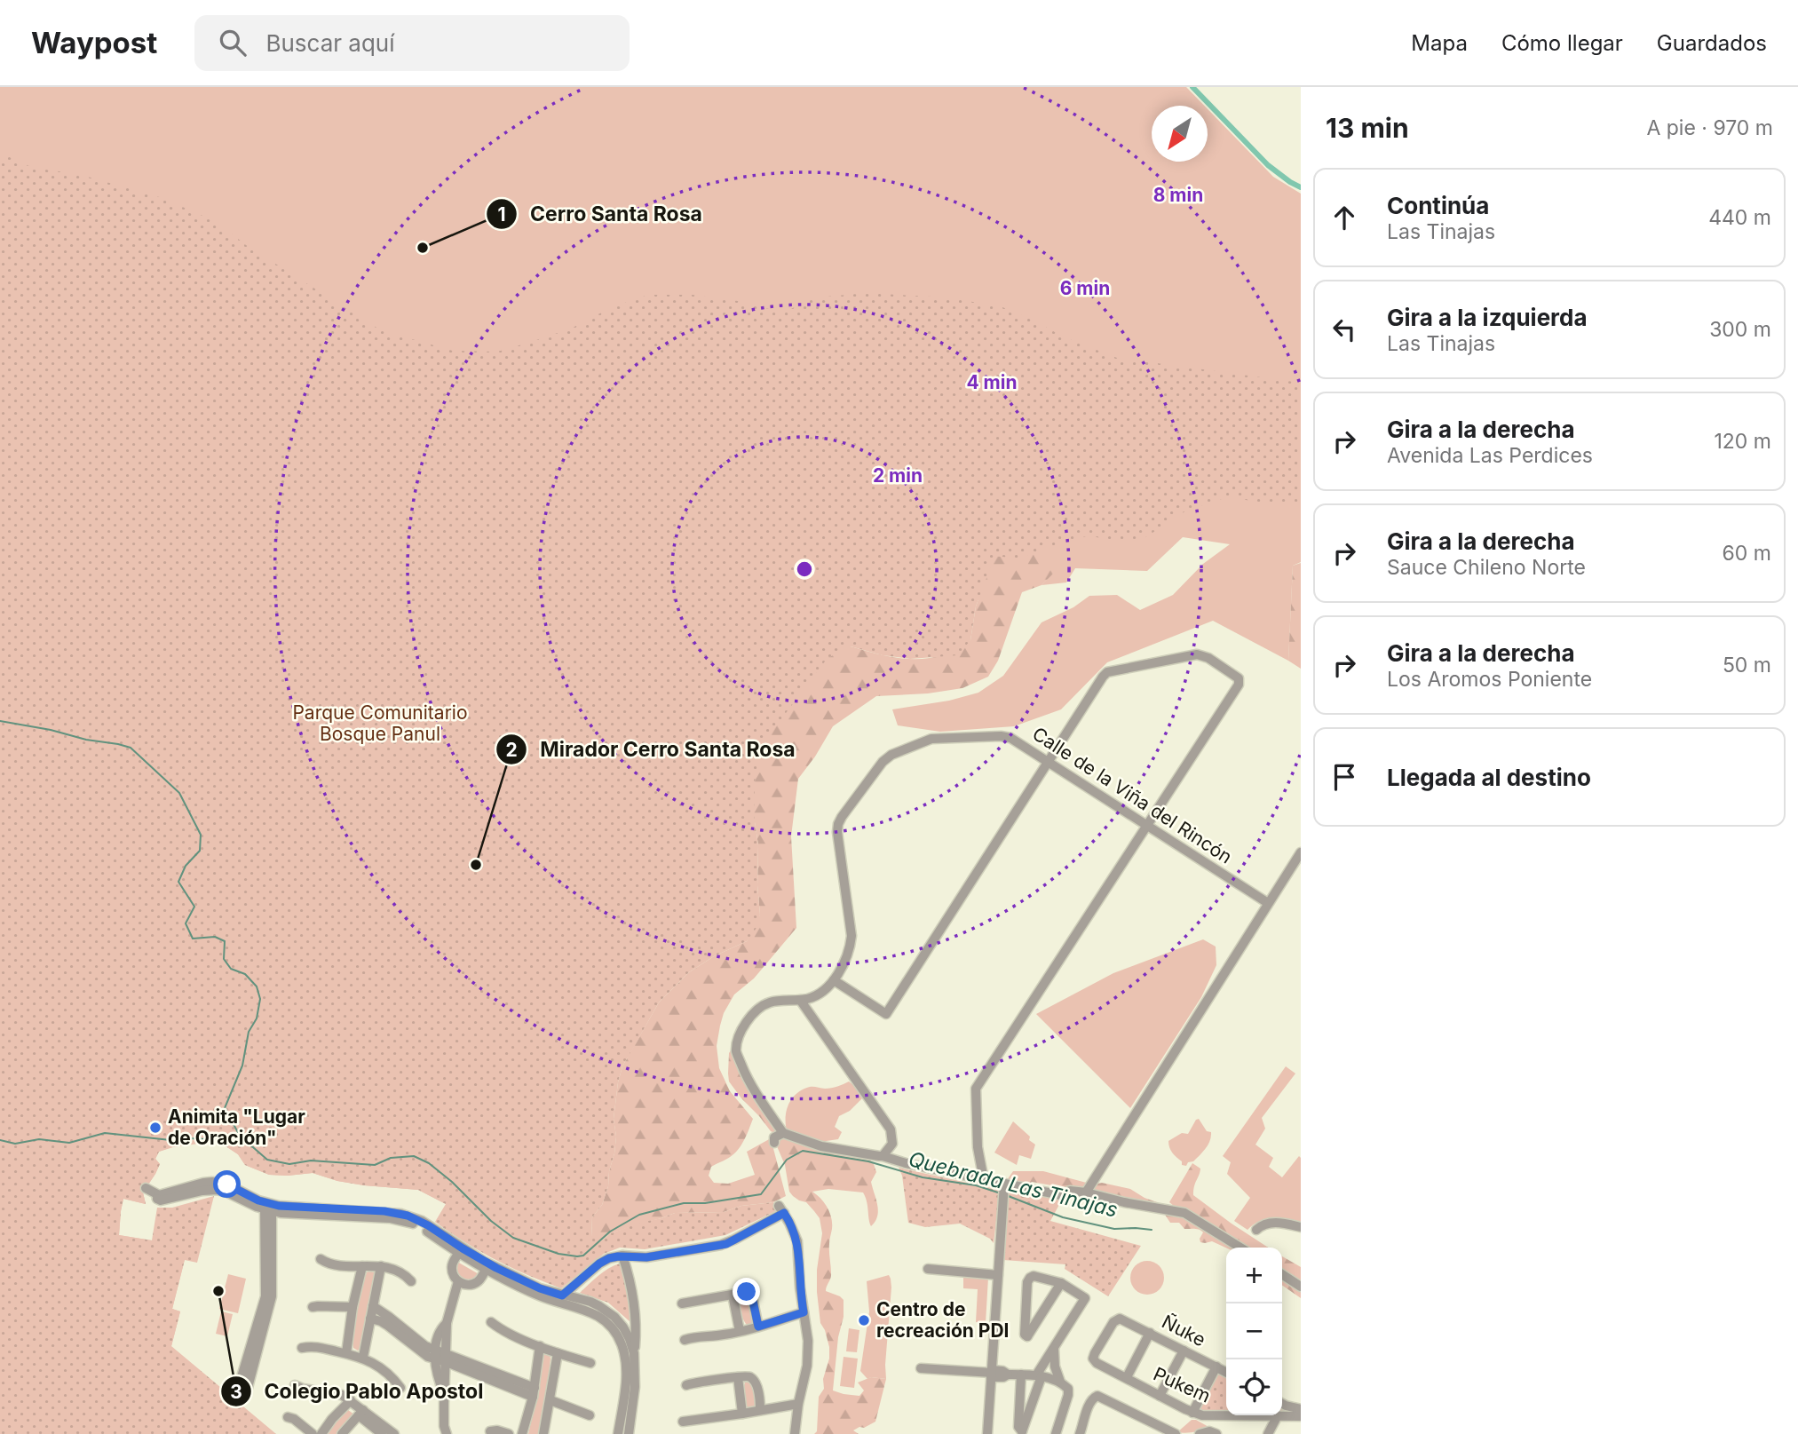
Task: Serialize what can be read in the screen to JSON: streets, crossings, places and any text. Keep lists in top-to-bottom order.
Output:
{
  "streets": {
    "street": ["Calle de la Viña del Rincón", "Ñuke", "Pukem"]
  },
  "crossings": [
    ["Ñuke", "Pukem"]
  ],
  "water": ["Quebrada Las Tinajas"],
  "parks": ["Parque Comunitario Bosque Panul"],
  "places": [
    "Cerro Santa Rosa",
    "Mirador Cerro Santa Rosa",
    "Animita \"Lugar de Oración\"",
    "Colegio Pablo Apostol",
    "Centro de recreación PDI"
  ],
  "north": "bottom left",
  "page": {
    "header": "Waypost",
    "search": "Buscar aquí",
    "nav": ["Mapa", "Cómo llegar", "Guardados"],
    "heading": ["13 min", "A pie · 970 m"],
    "list": [
      ["Continúa", "Las Tinajas", "440 m"],
      ["Gira a la izquierda", "Las Tinajas", "300 m"],
      ["Gira a la derecha", "Avenida Las Perdices", "120 m"],
      ["Gira a la derecha", "Sauce Chileno Norte", "60 m"],
      ["Gira a la derecha", "Los Aromos Poniente", "50 m"],
      "Llegada al destino"
    ],
    "map_buttons": ["+", "−"]
  },
  "rings": [
    "8 min",
    "6 min",
    "4 min",
    "2 min"
  ]
}
